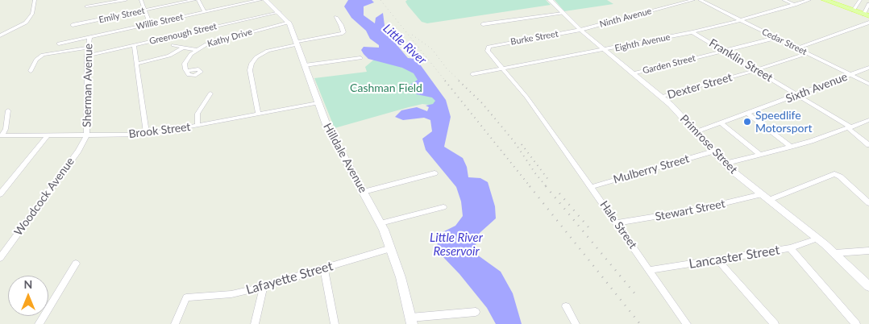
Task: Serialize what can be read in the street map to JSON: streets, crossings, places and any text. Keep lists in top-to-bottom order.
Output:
{
  "streets": {
    "main road": ["Primrose Street", "Hilldale Avenue"],
    "street": [
      "Emily Street",
      "Ninth Avenue",
      "Willie Street",
      "Greenough Street",
      "Kathy Drive",
      "Burke Street",
      "Cedar Street",
      "Eighth Avenue",
      "Franklin Street",
      "Garden Street",
      "Sherman Avenue",
      "Dexter Street",
      "Sixth Avenue",
      "Brook Street",
      "Mulberry Street",
      "Woodcock Avenue",
      "Stewart Street",
      "Hale Street",
      "Lancaster Street",
      "Lafayette Street"
    ]
  },
  "crossings": [
    ["Ninth Avenue", "Burke Street"],
    ["Ninth Avenue", "Primrose Street"],
    ["Willie Street", "Sherman Avenue"],
    ["Greenough Street", "Sherman Avenue"],
    ["Greenough Street", "Hilldale Avenue"],
    ["Kathy Drive", "Hilldale Avenue"],
    ["Burke Street", "Primrose Street"],
    ["Burke Street", "Hale Street"],
    ["Cedar Street", "Eighth Avenue"],
    ["Cedar Street", "Garden Street"],
    ["Cedar Street", "Dexter Street"],
    ["Cedar Street", "Sixth Avenue"],
    ["Eighth Avenue", "Franklin Street"],
    ["Eighth Avenue", "Primrose Street"],
    ["Eighth Avenue", "Hale Street"],
    ["Franklin Street", "Garden Street"],
    ["Franklin Street", "Dexter Street"],
    ["Franklin Street", "Sixth Avenue"],
    ["Garden Street", "Primrose Street"],
    ["Sherman Avenue", "Brook Street"],
    ["Sherman Avenue", "Woodcock Avenue"],
    ["Dexter Street", "Primrose Street"],
    ["Sixth Avenue", "Primrose Street"],
    ["Brook Street", "Hilldale Avenue"],
    ["Brook Street", "Woodcock Avenue"],
    ["Primrose Street", "Mulberry Street"],
    ["Primrose Street", "Stewart Street"],
    ["Primrose Street", "Lancaster Street"],
    ["Hilldale Avenue", "Lafayette Street"],
    ["Mulberry Street", "Hale Street"],
    ["Stewart Street", "Hale Street"],
    ["Hale Street", "Lancaster Street"]
  ],
  "water": ["Little River", "Little River Reservoir"],
  "parks": ["Cashman Field"],
  "places": ["Speedlife Motorsport"],
  "north": "top"
}
